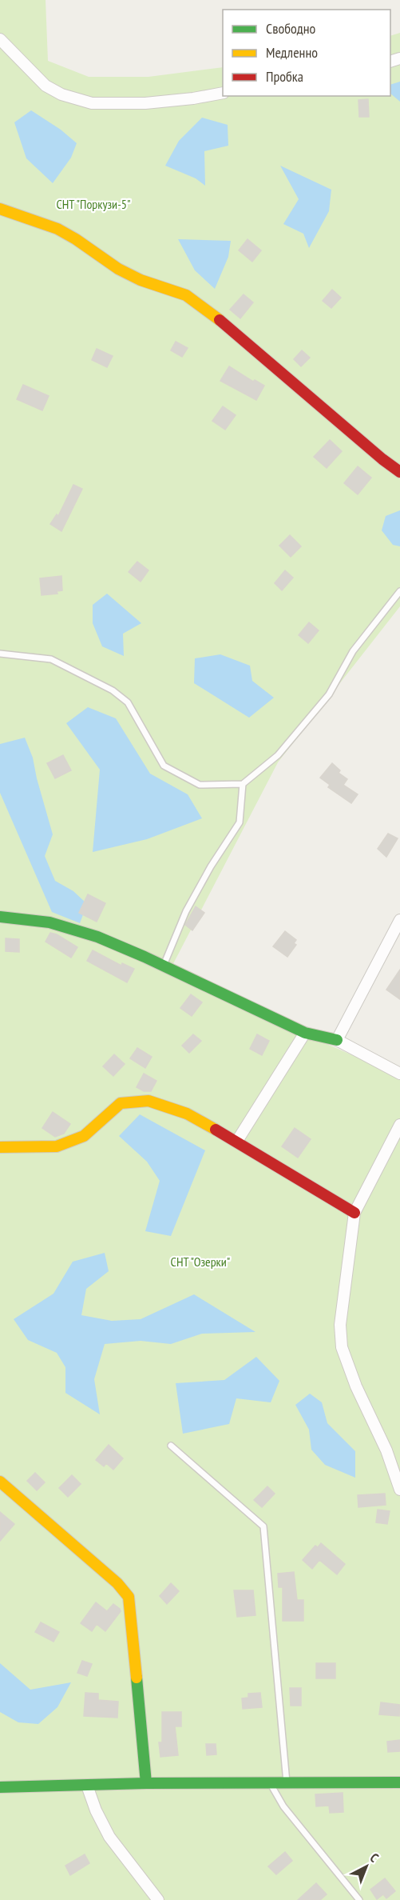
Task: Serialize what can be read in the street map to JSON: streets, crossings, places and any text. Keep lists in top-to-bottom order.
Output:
{
  "parks": ["СНТ \"Поркузи-5\"", "СНТ \"Озерки\""],
  "legend": ["Свободно", "Медленно", "Пробка"],
  "north": "top right"
}
